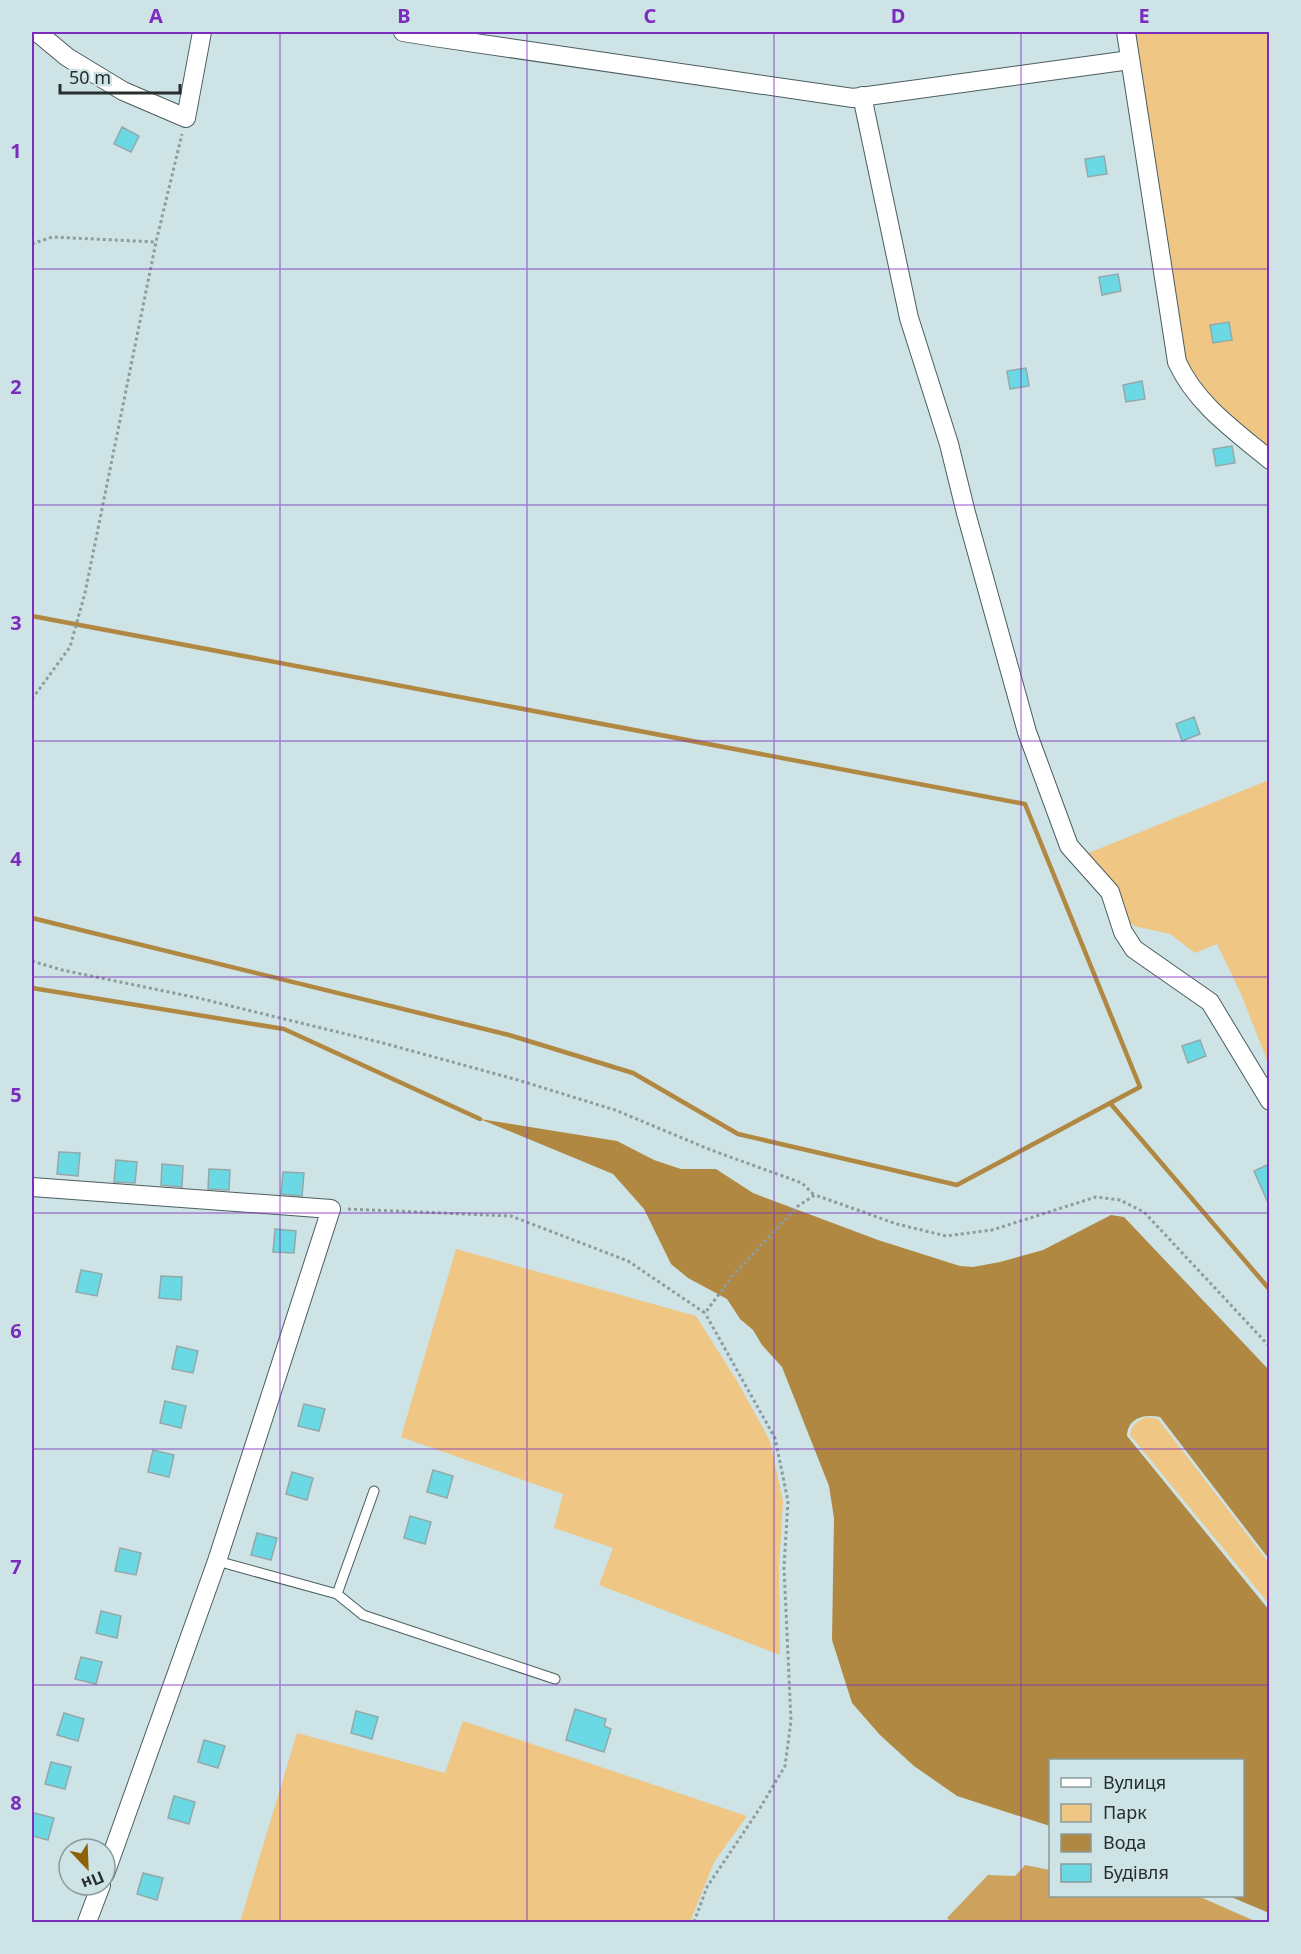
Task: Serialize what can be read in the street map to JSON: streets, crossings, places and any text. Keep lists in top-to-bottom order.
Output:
{
  "legend": [
    "Вулиця",
    "Парк",
    "Вода",
    "Будівля"
  ],
  "scale_bar": "50 m",
  "north": "bottom right",
  "grid": {
    "columns": [
      "A",
      "B",
      "C",
      "D",
      "E"
    ],
    "rows": [
      "1",
      "2",
      "3",
      "4",
      "5",
      "6",
      "7",
      "8"
    ]
  }
}
